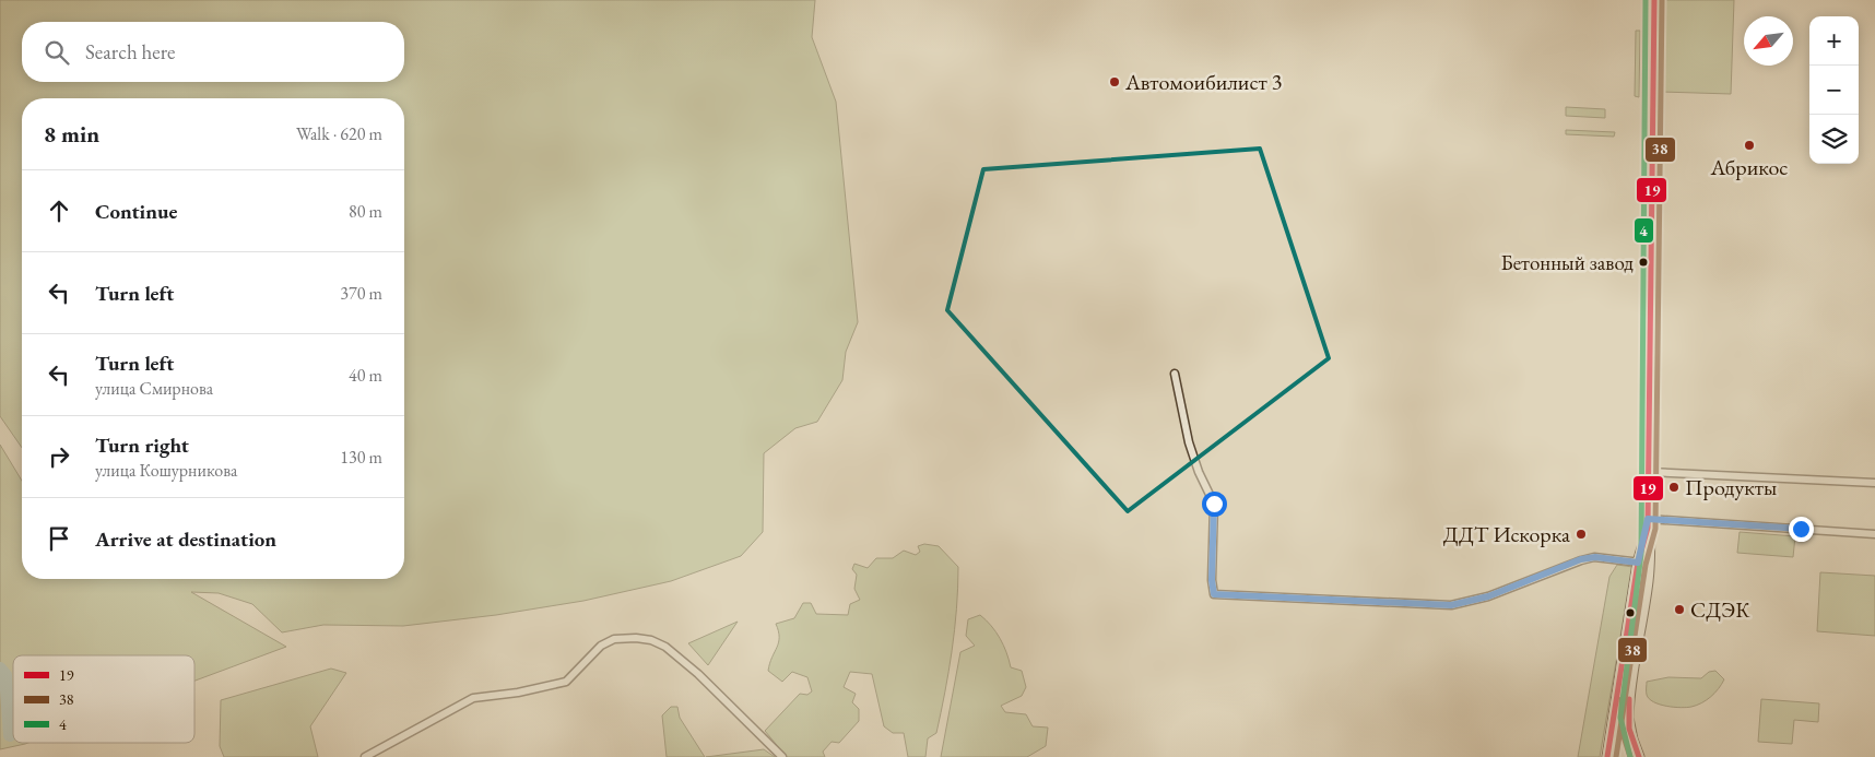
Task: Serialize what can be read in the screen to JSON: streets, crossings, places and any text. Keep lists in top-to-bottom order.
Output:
{
  "places": [
    "Автомоибилист 3",
    "Абрикос",
    "Бетонный завод",
    "Продукты",
    "ДДТ Искорка",
    "СДЭК"
  ],
  "lines": ["transit line 19", "transit line 38", "transit line 4"],
  "legend": ["19", "38", "4"],
  "north": "bottom left",
  "page": {
    "map_buttons": ["+", "−"],
    "search": "Search here",
    "heading": ["8 min", "Walk · 620 m"],
    "list": [
      ["Continue", "80 m"],
      ["Turn left", "370 m"],
      ["Turn left", "улица Смирнова", "40 m"],
      ["Turn right", "улица Кошурникова", "130 m"],
      "Arrive at destination"
    ]
  }
}
